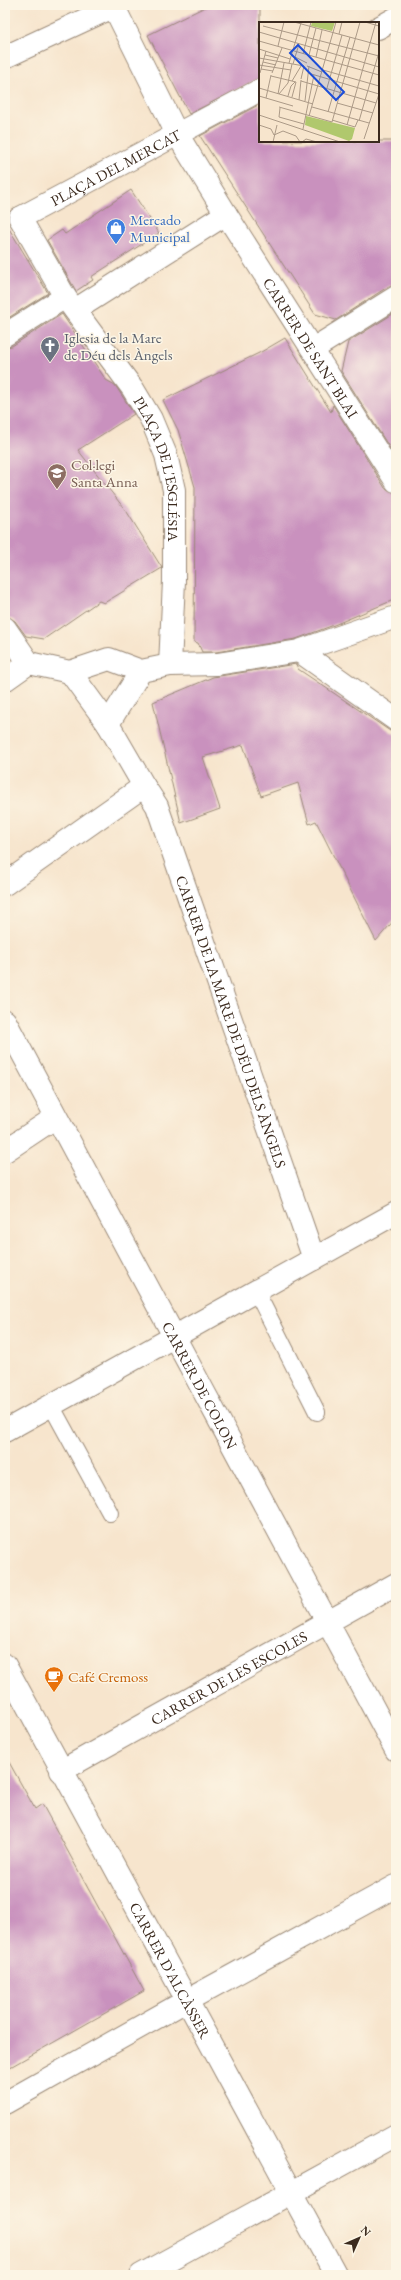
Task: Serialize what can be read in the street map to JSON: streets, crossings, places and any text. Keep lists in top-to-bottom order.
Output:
{
  "streets": {
    "street": [
      "PLAÇA DEL MERCAT",
      "CARRER DE SANT BLAI",
      "PLAÇA DE L'ESGLÉSIA",
      "CARRER DE LA MARE DE DÉU DELS ÀNGELS",
      "CARRER DE COLON",
      "CARRER DE LES ESCOLES",
      "CARRER D'ALCÀSSER"
    ]
  },
  "crossings": [
    ["PLAÇA DEL MERCAT", "CARRER DE SANT BLAI"],
    ["PLAÇA DEL MERCAT", "PLAÇA DE L'ESGLÉSIA"],
    ["CARRER DE COLON", "CARRER DE LES ESCOLES"],
    ["CARRER DE LES ESCOLES", "CARRER D'ALCÀSSER"]
  ],
  "places": {
    "shop": ["Mercado Municipal"],
    "church": ["Iglesia de la Mare de Déu dels Àngels"],
    "school or university": ["Col·legi Santa Anna"],
    "cafe": ["Café Cremoss"]
  },
  "north": "top right"
}
